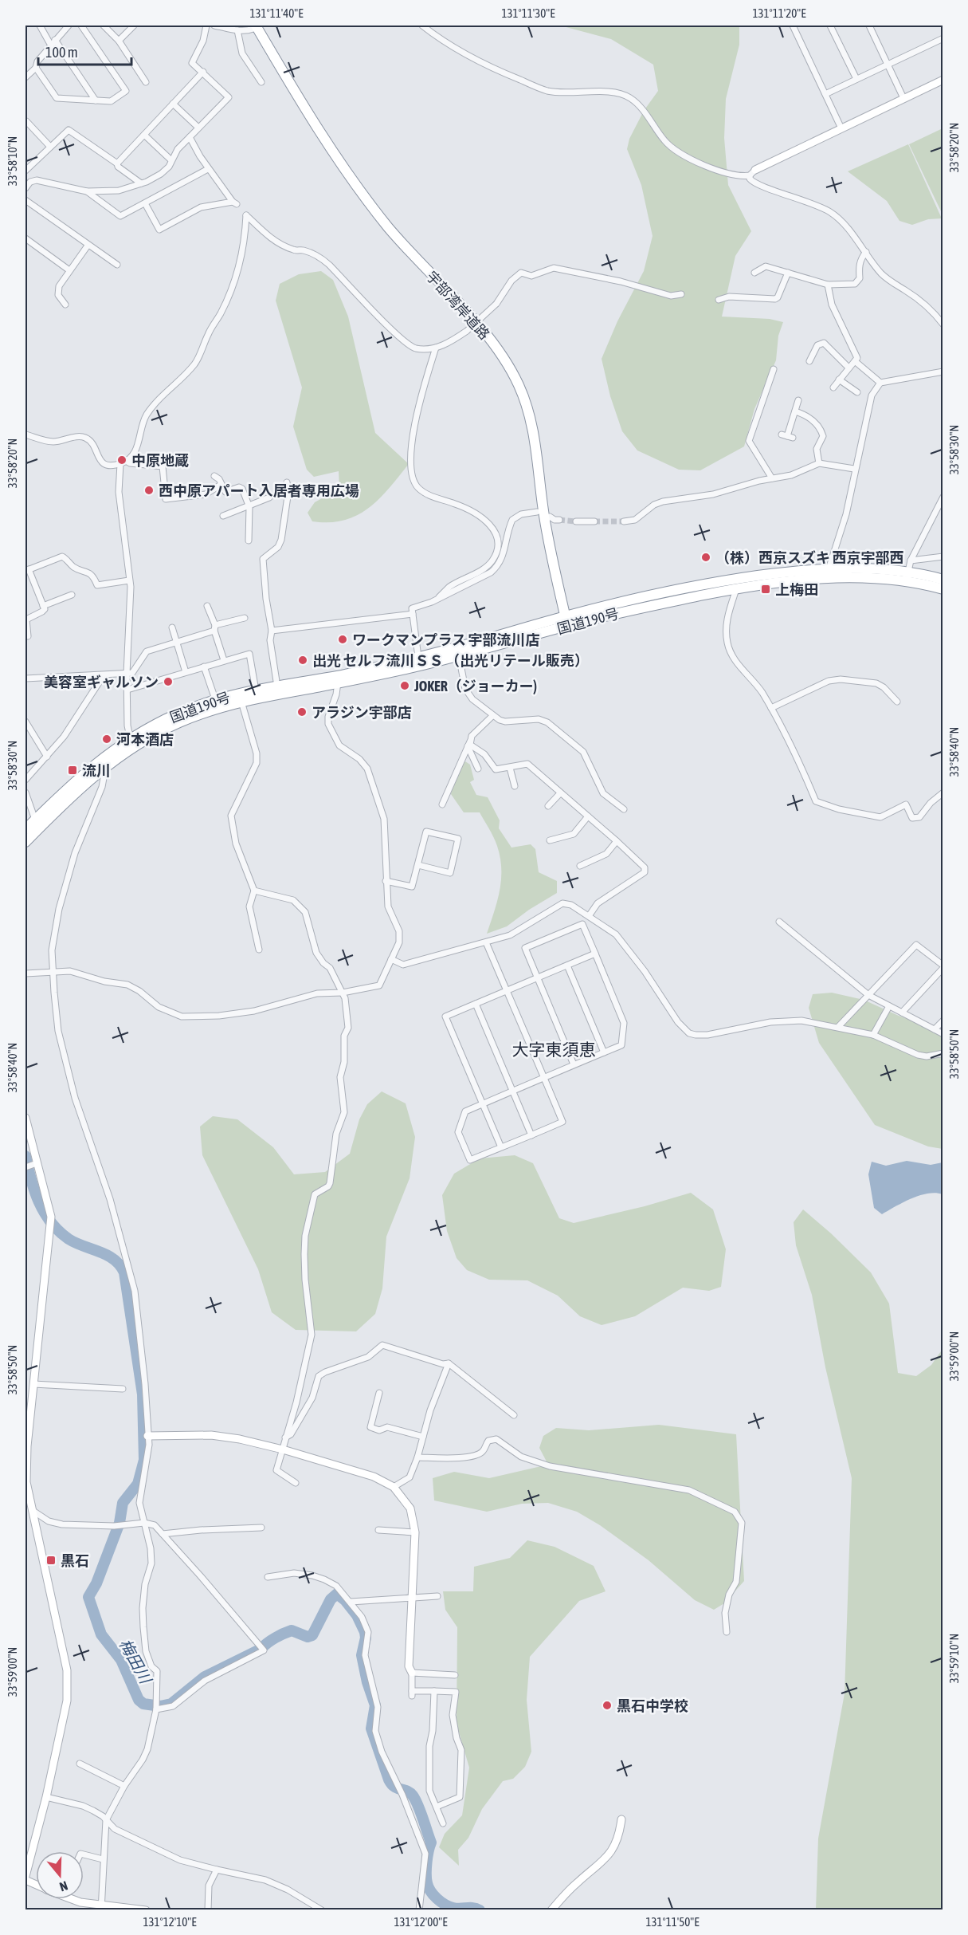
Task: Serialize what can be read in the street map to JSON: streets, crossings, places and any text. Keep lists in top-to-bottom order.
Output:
{
  "streets": {
    "highway": ["宇部湾岸道路", "国道190号"]
  },
  "crossings": [
    ["宇部湾岸道路", "国道190号"]
  ],
  "districts": ["大字東須恵"],
  "water": ["梅田川"],
  "places": {
    "other": [
      "中原地蔵",
      "西中原アパート入居者専用広場",
      "（株）西京スズキ 西京宇部西",
      "ワークマンプラス 宇部流川店",
      "出光 セルフ流川ＳＳ （出光リテール販売）",
      "美容室ギャルソン",
      "JOKER（ジョーカー)",
      "アラジン宇部店",
      "河本酒店",
      "黒石中学校"
    ],
    "transit": ["上梅田", "流川", "黒石"]
  },
  "scale_bar": "100 m",
  "north": "bottom",
  "coordinates": [
    "131°11'40\"E",
    "131°11'30\"E",
    "131°11'20\"E",
    "33°58'20\"N",
    "33°58'10\"N",
    "33°58'30\"N",
    "33°58'40\"N",
    "33°58'50\"N",
    "33°59'00\"N",
    "33°59'10\"N",
    "131°12'10\"E",
    "131°12'00\"E",
    "131°11'50\"E"
  ]
}
